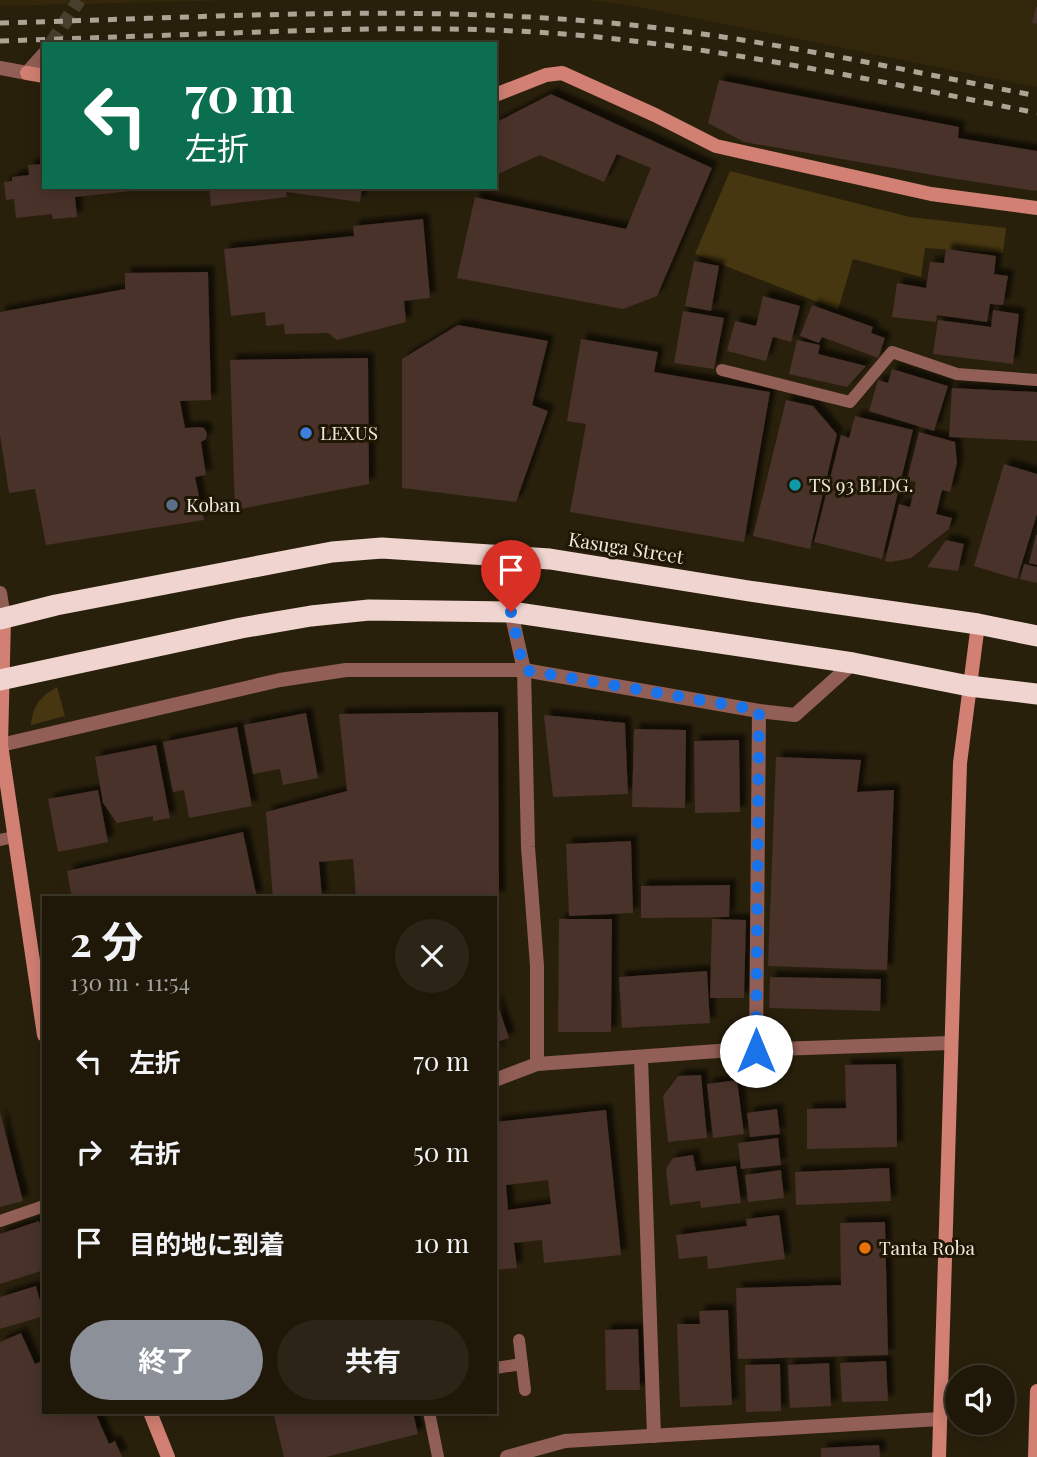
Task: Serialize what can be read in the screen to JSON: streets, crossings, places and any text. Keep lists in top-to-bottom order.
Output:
{
  "streets": {
    "highway": ["Kasuga Street"]
  },
  "places": [
    "LEXUS",
    "TS 93 BLDG.",
    "Koban",
    "Tanta Roba"
  ],
  "page": {
    "turn": ["70 m", "左折"],
    "heading": ["2 分", "130 m · 11:54"],
    "list": [
      {
        "name": "左折",
        "value": "70 m"
      },
      {
        "name": "右折",
        "value": "50 m"
      },
      {
        "name": "目的地に到着",
        "value": "10 m"
      }
    ],
    "buttons": ["終了", "共有"]
  }
}
